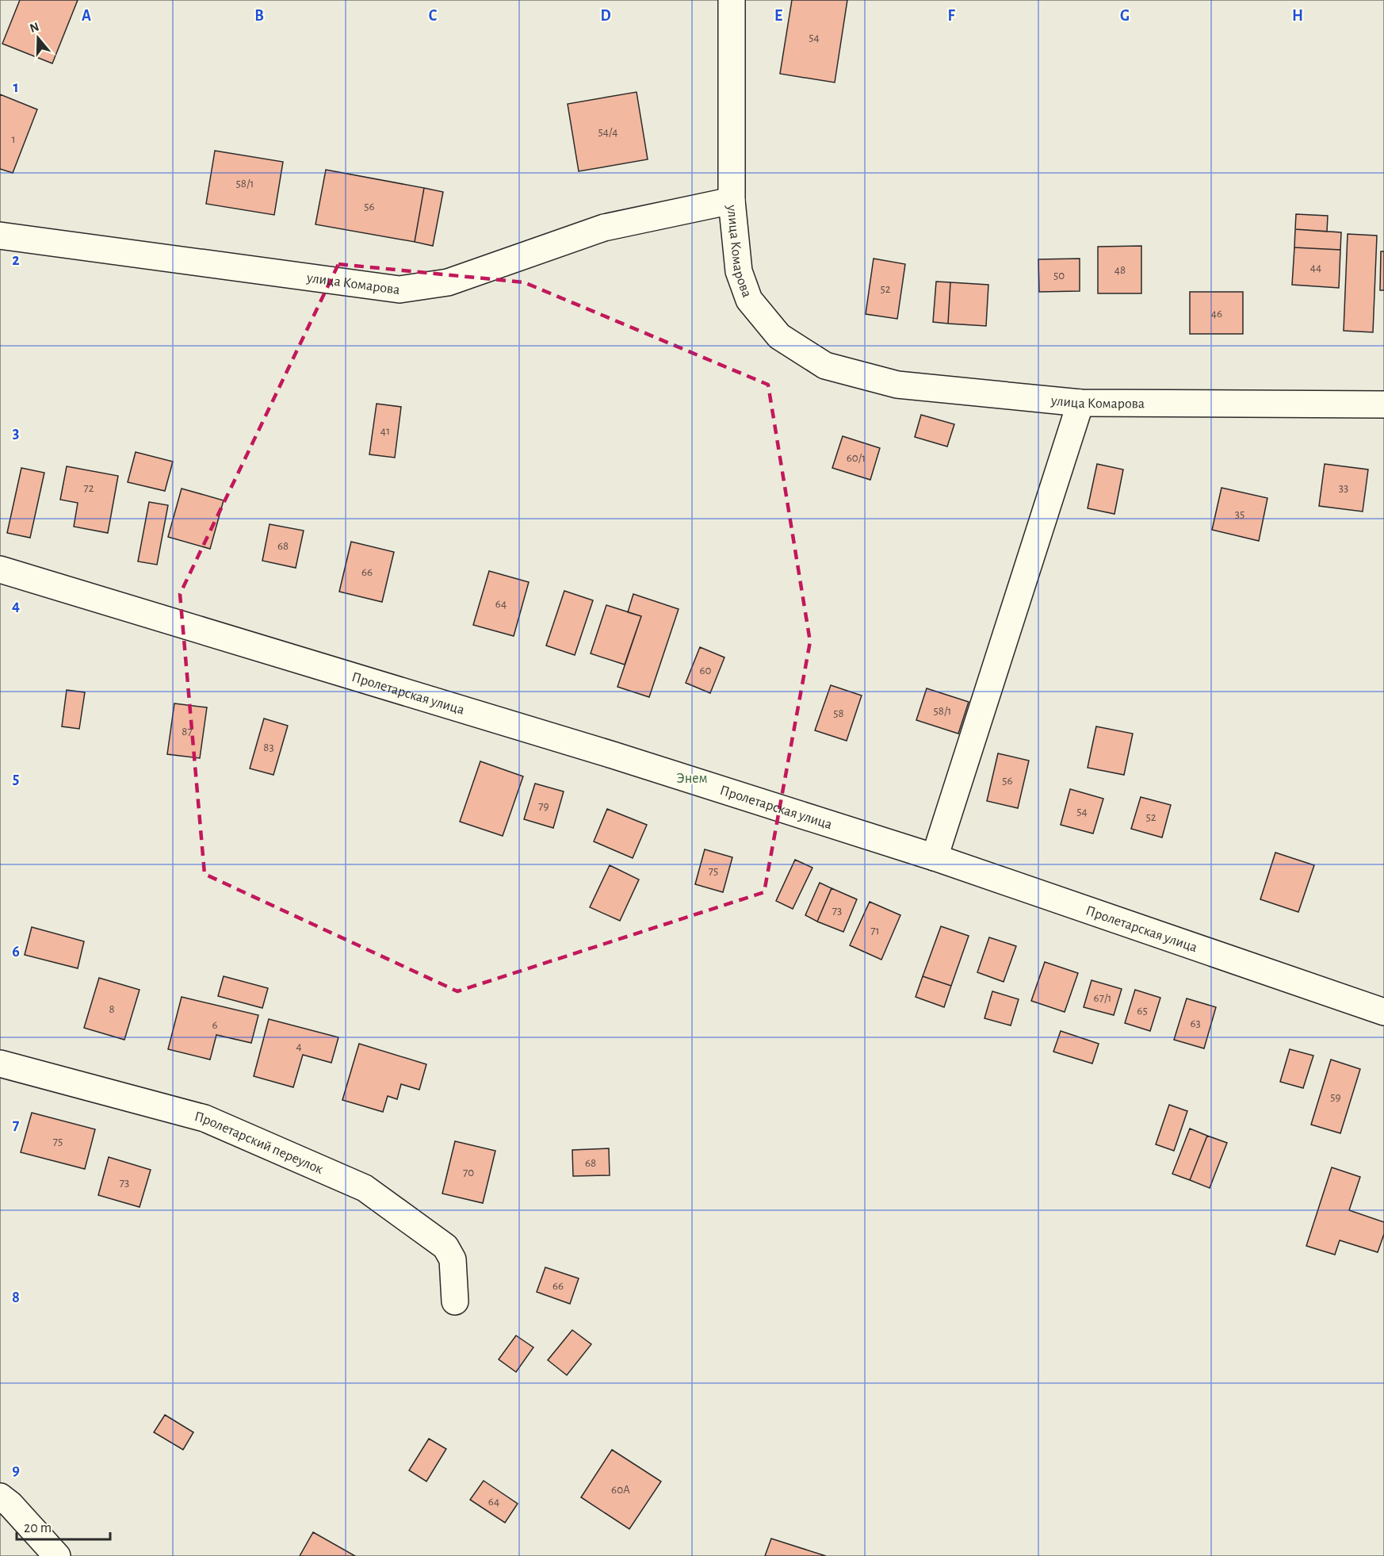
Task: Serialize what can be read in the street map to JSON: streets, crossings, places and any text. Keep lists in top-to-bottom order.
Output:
{
  "streets": {
    "street": ["улица Комарова", "Пролетарская улица", "Пролетарский переулок"]
  },
  "parks": ["Энем"],
  "house_numbers": [
    "54",
    "54/4",
    "1",
    "58/1",
    "56",
    "44",
    "48",
    "50",
    "52",
    "46",
    "41",
    "60/1",
    "72",
    "33",
    "35",
    "68",
    "66",
    "64",
    "60",
    "58/1",
    "58",
    "87",
    "83",
    "56",
    "79",
    "54",
    "52",
    "75",
    "73",
    "71",
    "67/1",
    "8",
    "65",
    "63",
    "6",
    "4",
    "59",
    "75",
    "68",
    "70",
    "73",
    "66",
    "60А",
    "64"
  ],
  "scale_bar": "20 m",
  "north": "top",
  "grid": {
    "columns": [
      "A",
      "B",
      "C",
      "D",
      "E",
      "F",
      "G",
      "H"
    ],
    "rows": [
      "1",
      "2",
      "3",
      "4",
      "5",
      "6",
      "7",
      "8",
      "9"
    ]
  }
}
